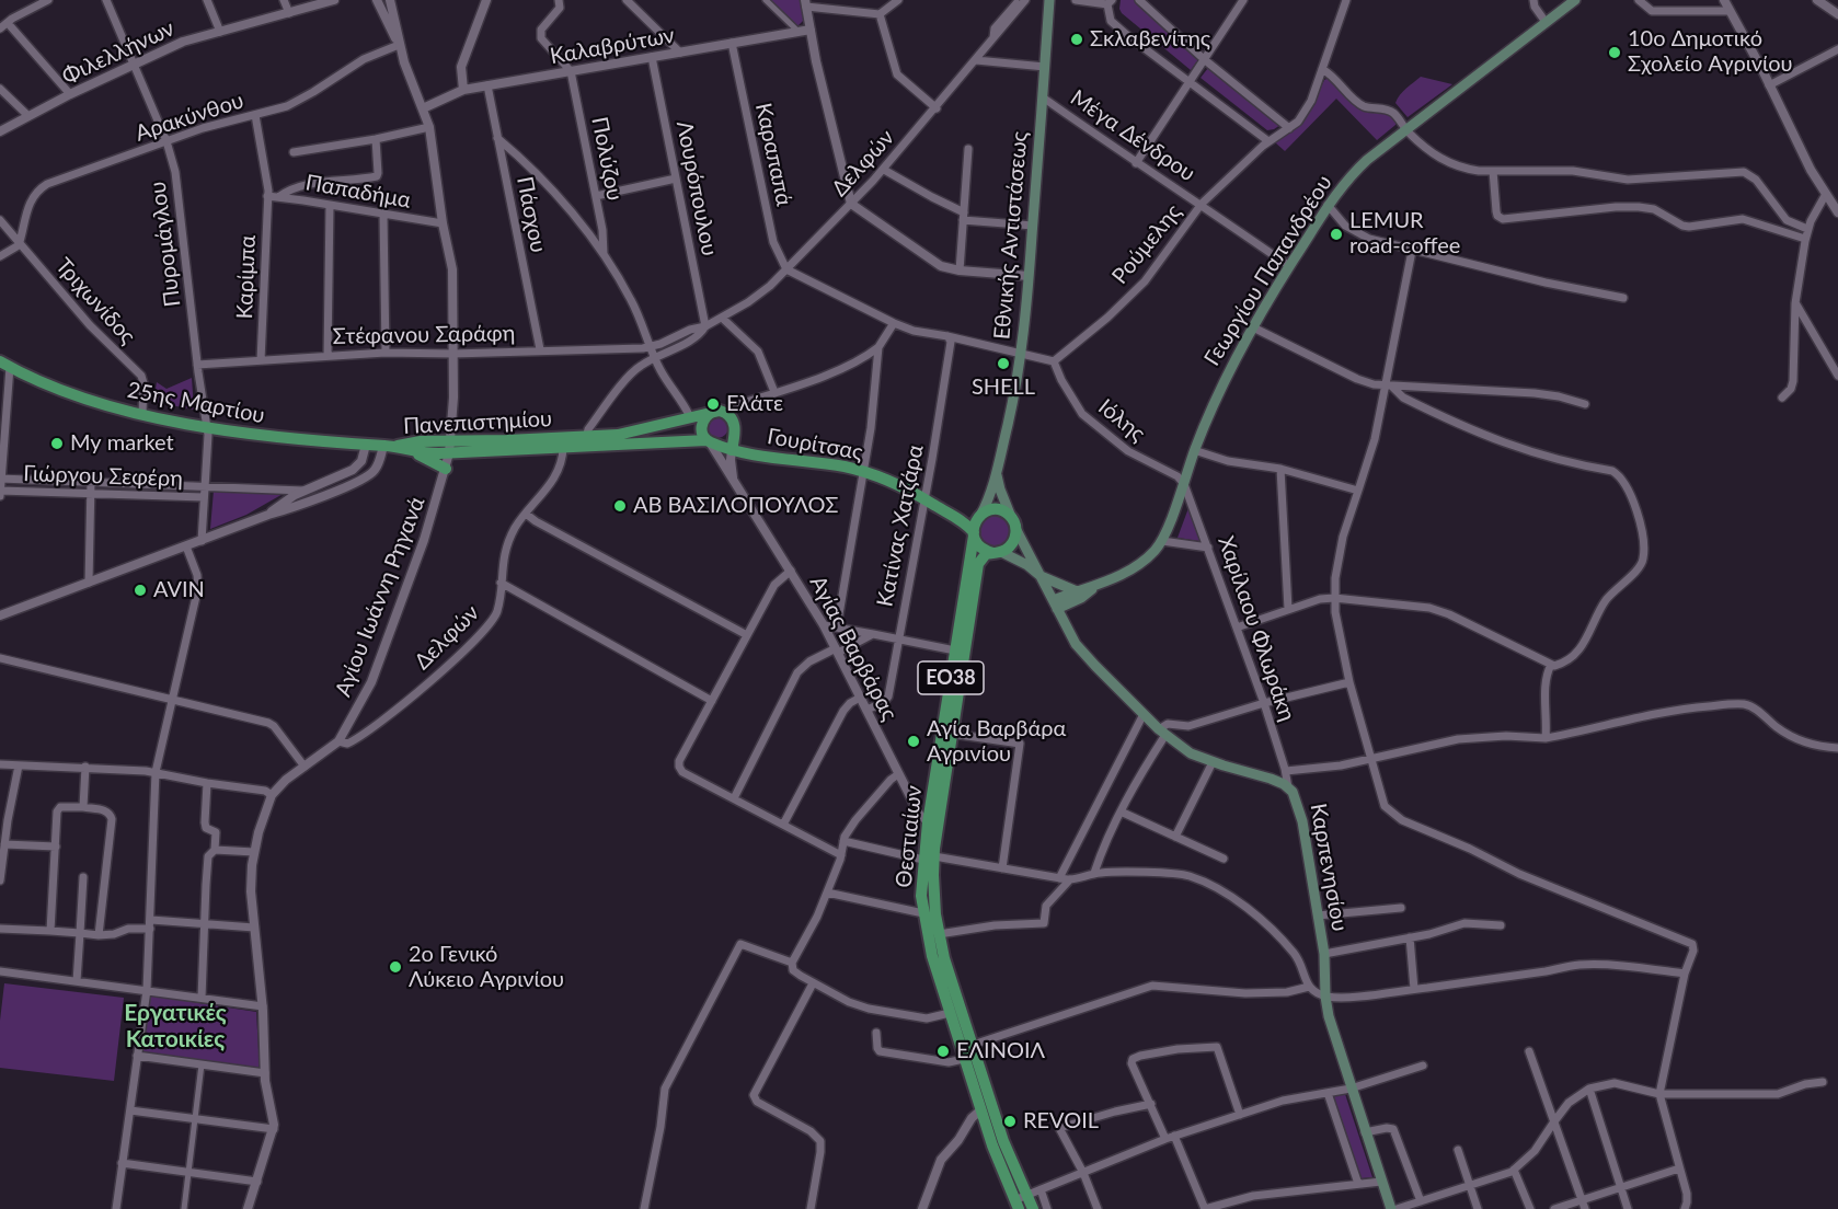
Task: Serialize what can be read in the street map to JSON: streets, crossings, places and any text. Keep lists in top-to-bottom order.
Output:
{
  "streets": {
    "main road": [
      "Εθνικής Αντιστάσεως",
      "Γεωργίου Παπανδρέου",
      "25ης Μαρτίου",
      "Πανεπιστημίου",
      "Γουρίτσας",
      "ΕΟ38",
      "Θεστιαίων",
      "Καρπενησίου"
    ],
    "street": [
      "Καλαβρύτων",
      "Φιλελλήνων",
      "Αρακύνθου",
      "Μέγα Δένδρου",
      "Καραπαπά",
      "Πολύζου",
      "Δελφών",
      "Λουρόπουλου",
      "Παπαδήμα",
      "Πάσχου",
      "Πυρομάγλου",
      "Ρούμελης",
      "Καρίμπα",
      "Τριχωνίδος",
      "Στέφανου Σαράφη",
      "Ιόλης",
      "Γιώργου Σεφέρη",
      "Κατίνας Χατζάρα",
      "Αγίου Ιωάννη Ρηγανά",
      "Χαρίλαου Φλωράκη",
      "Αγίας Βαρβάρας"
    ]
  },
  "crossings": [
    ["Καλαβρύτων", "Καραπαπά"],
    ["Καλαβρύτων", "Πολύζου"],
    ["Καλαβρύτων", "Λουρόπουλου"],
    ["Καλαβρύτων", "Πάσχου"],
    ["Καλαβρύτων", "Αγίου Ιωάννη Ρηγανά"],
    ["Φιλελλήνων", "Πυρομάγλου"],
    ["Αρακύνθου", "Πυρομάγλου"],
    ["Αρακύνθου", "Καρίμπα"],
    ["Αρακύνθου", "Τριχωνίδος"],
    ["Μέγα Δένδρου", "Εθνικής Αντιστάσεως"],
    ["Μέγα Δένδρου", "Ρούμελης"],
    ["Μέγα Δένδρου", "Γεωργίου Παπανδρέου"],
    ["Καραπαπά", "Δελφών"],
    ["Δελφών", "Λουρόπουλου"],
    ["Δελφών", "Στέφανου Σαράφη"],
    ["Δελφών", "Πανεπιστημίου"],
    ["Δελφών", "Αγίου Ιωάννη Ρηγανά"],
    ["Παπαδήμα", "Καρίμπα"],
    ["Παπαδήμα", "Αγίου Ιωάννη Ρηγανά"],
    ["Πάσχου", "Στέφανου Σαράφη"],
    ["Εθνικής Αντιστάσεως", "Γουρίτσας"],
    ["Εθνικής Αντιστάσεως", "ΕΟ38"],
    ["Εθνικής Αντιστάσεως", "Θεστιαίων"],
    ["Εθνικής Αντιστάσεως", "Καρπενησίου"],
    ["Πυρομάγλου", "Στέφανου Σαράφη"],
    ["Πυρομάγλου", "25ης Μαρτίου"],
    ["Πυρομάγλου", "Πανεπιστημίου"],
    ["Πυρομάγλου", "Γιώργου Σεφέρη"],
    ["Ρούμελης", "Ιόλης"],
    ["Γεωργίου Παπανδρέου", "Ιόλης"],
    ["Γεωργίου Παπανδρέου", "Χαρίλαου Φλωράκη"],
    ["Καρίμπα", "Στέφανου Σαράφη"],
    ["Τριχωνίδος", "25ης Μαρτίου"],
    ["Στέφανου Σαράφη", "Αγίου Ιωάννη Ρηγανά"],
    ["25ης Μαρτίου", "Πανεπιστημίου"],
    ["Ιόλης", "Χαρίλαου Φλωράκη"],
    ["Πανεπιστημίου", "Γουρίτσας"],
    ["Πανεπιστημίου", "Γιώργου Σεφέρη"],
    ["Πανεπιστημίου", "Αγίου Ιωάννη Ρηγανά"],
    ["Πανεπιστημίου", "Αγίας Βαρβάρας"],
    ["Γουρίτσας", "Κατίνας Χατζάρα"],
    ["Γουρίτσας", "Αγίας Βαρβάρας"],
    ["Γουρίτσας", "ΕΟ38"],
    ["Γουρίτσας", "Θεστιαίων"],
    ["Γουρίτσας", "Καρπενησίου"],
    ["Κατίνας Χατζάρα", "Αγίας Βαρβάρας"],
    ["Χαρίλαου Φλωράκη", "Καρπενησίου"],
    ["Αγίας Βαρβάρας", "Θεστιαίων"],
    ["ΕΟ38", "Θεστιαίων"],
    ["ΕΟ38", "Καρπενησίου"],
    ["Θεστιαίων", "Καρπενησίου"]
  ],
  "districts": ["Εργατικές Κατοικίες"],
  "places": [
    "Σκλαβενίτης",
    "10ο Δημοτικό Σχολείο Αγρινίου",
    "LEMUR road-coffee",
    "SHELL",
    "Ελάτε",
    "My market",
    "ΑΒ ΒΑΣΙΛΟΠΟΥΛΟΣ",
    "AVIN",
    "Αγία Βαρβάρα Αγρινίου",
    "2ο Γενικό Λύκειο Αγρινίου",
    "ΕΛΙΝΟΙΛ",
    "REVOIL"
  ]
}
